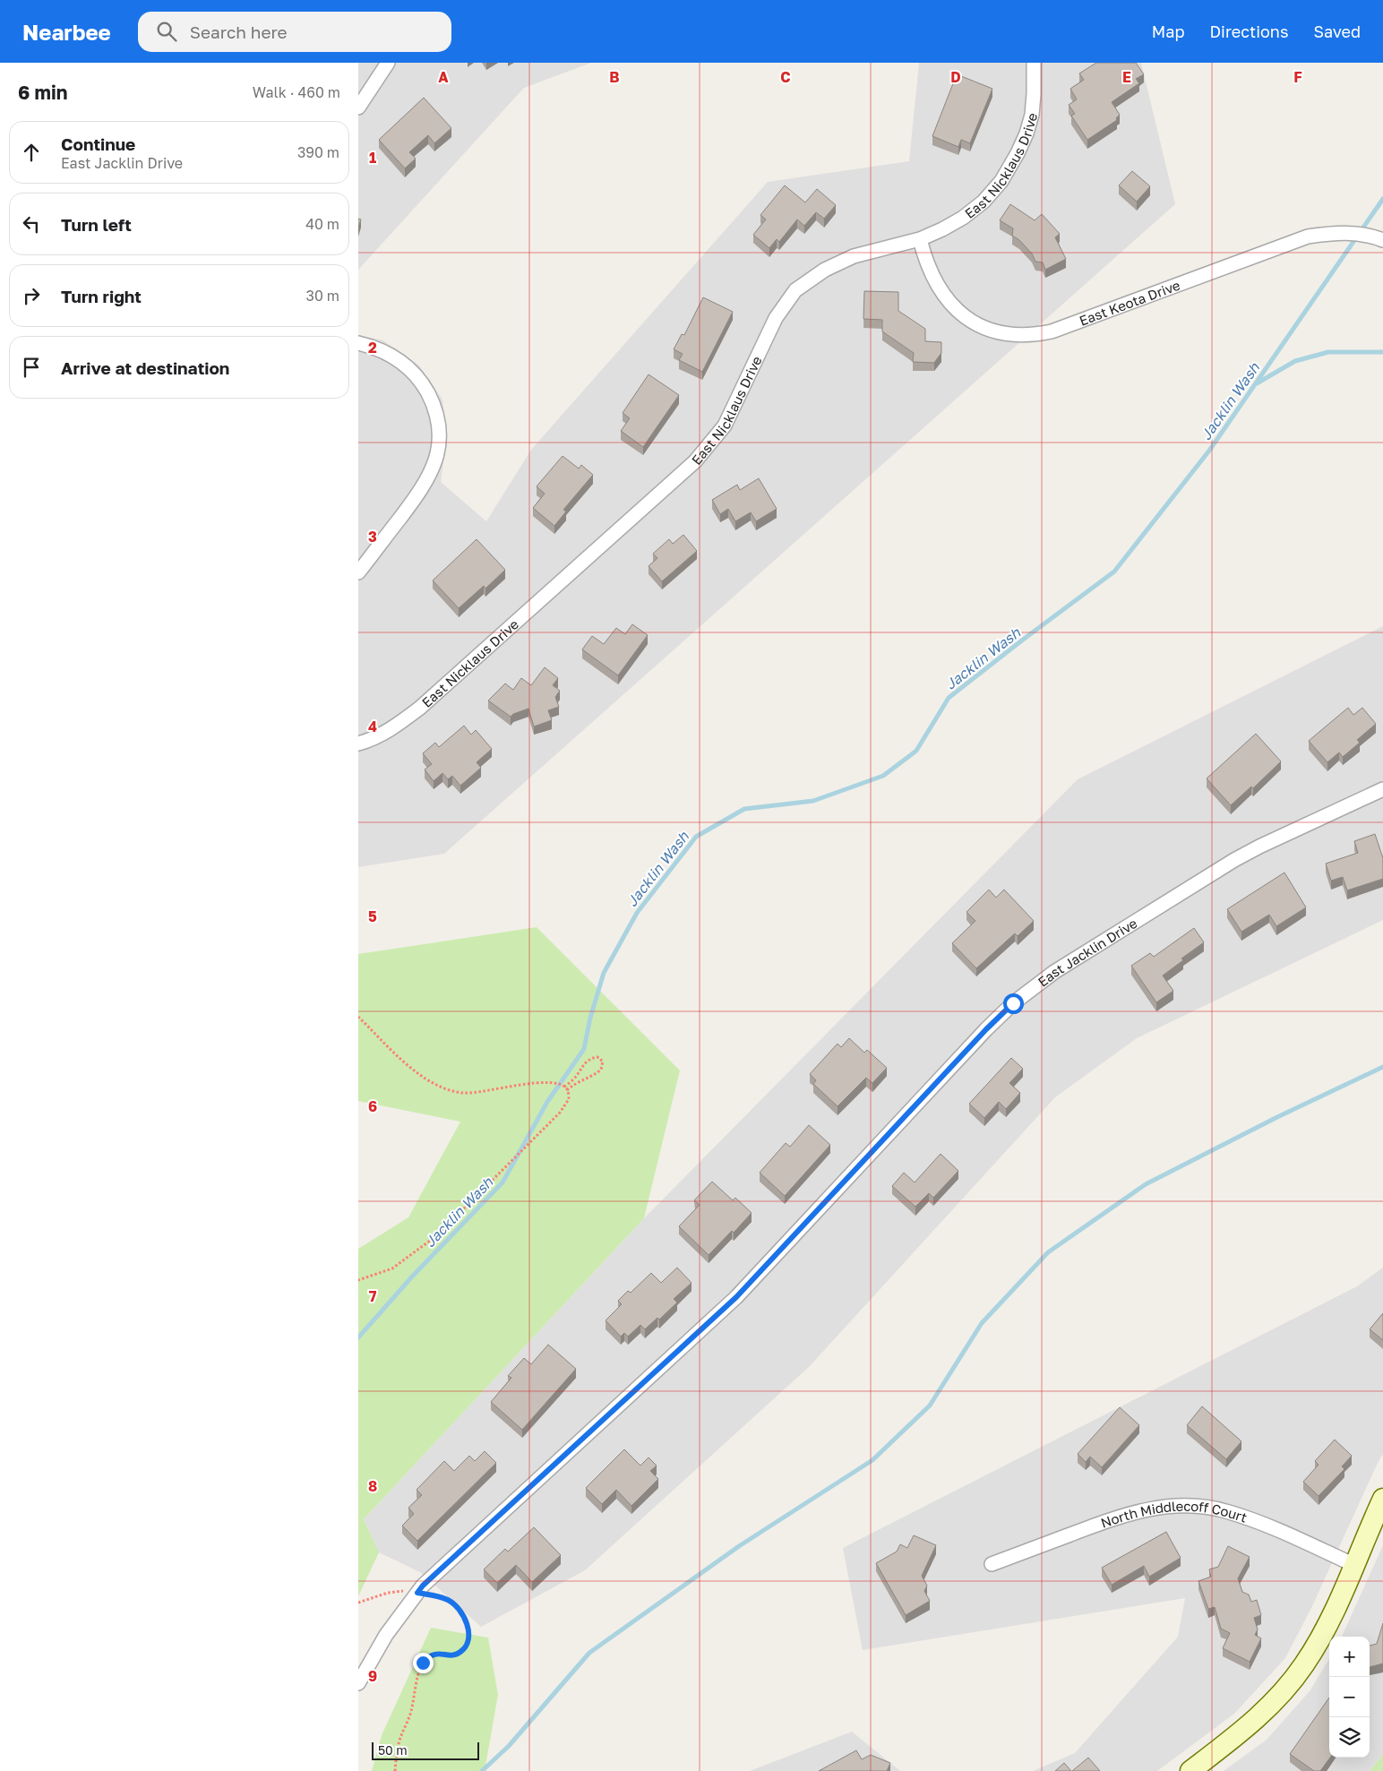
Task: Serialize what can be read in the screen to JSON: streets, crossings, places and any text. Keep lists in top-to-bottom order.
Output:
{
  "streets": {
    "street": [
      "East Nicklaus Drive",
      "East Keota Drive",
      "East Jacklin Drive",
      "North Middlecoff Court"
    ]
  },
  "crossings": [
    ["East Nicklaus Drive", "East Keota Drive"]
  ],
  "water": ["Jacklin Wash"],
  "scale_bar": "50 m",
  "page": {
    "header": "Nearbee",
    "search": "Search here",
    "nav": ["Map", "Directions", "Saved"],
    "heading": ["6 min", "Walk · 460 m"],
    "list": [
      ["Continue", "East Jacklin Drive", "390 m"],
      ["Turn left", "40 m"],
      ["Turn right", "30 m"],
      "Arrive at destination"
    ],
    "map_buttons": ["+", "−"],
    "scale": "50 m"
  },
  "grid": {
    "columns": [
      "A",
      "B",
      "C",
      "D",
      "E",
      "F"
    ],
    "rows": [
      "1",
      "2",
      "3",
      "4",
      "5",
      "6",
      "7",
      "8",
      "9"
    ]
  }
}
